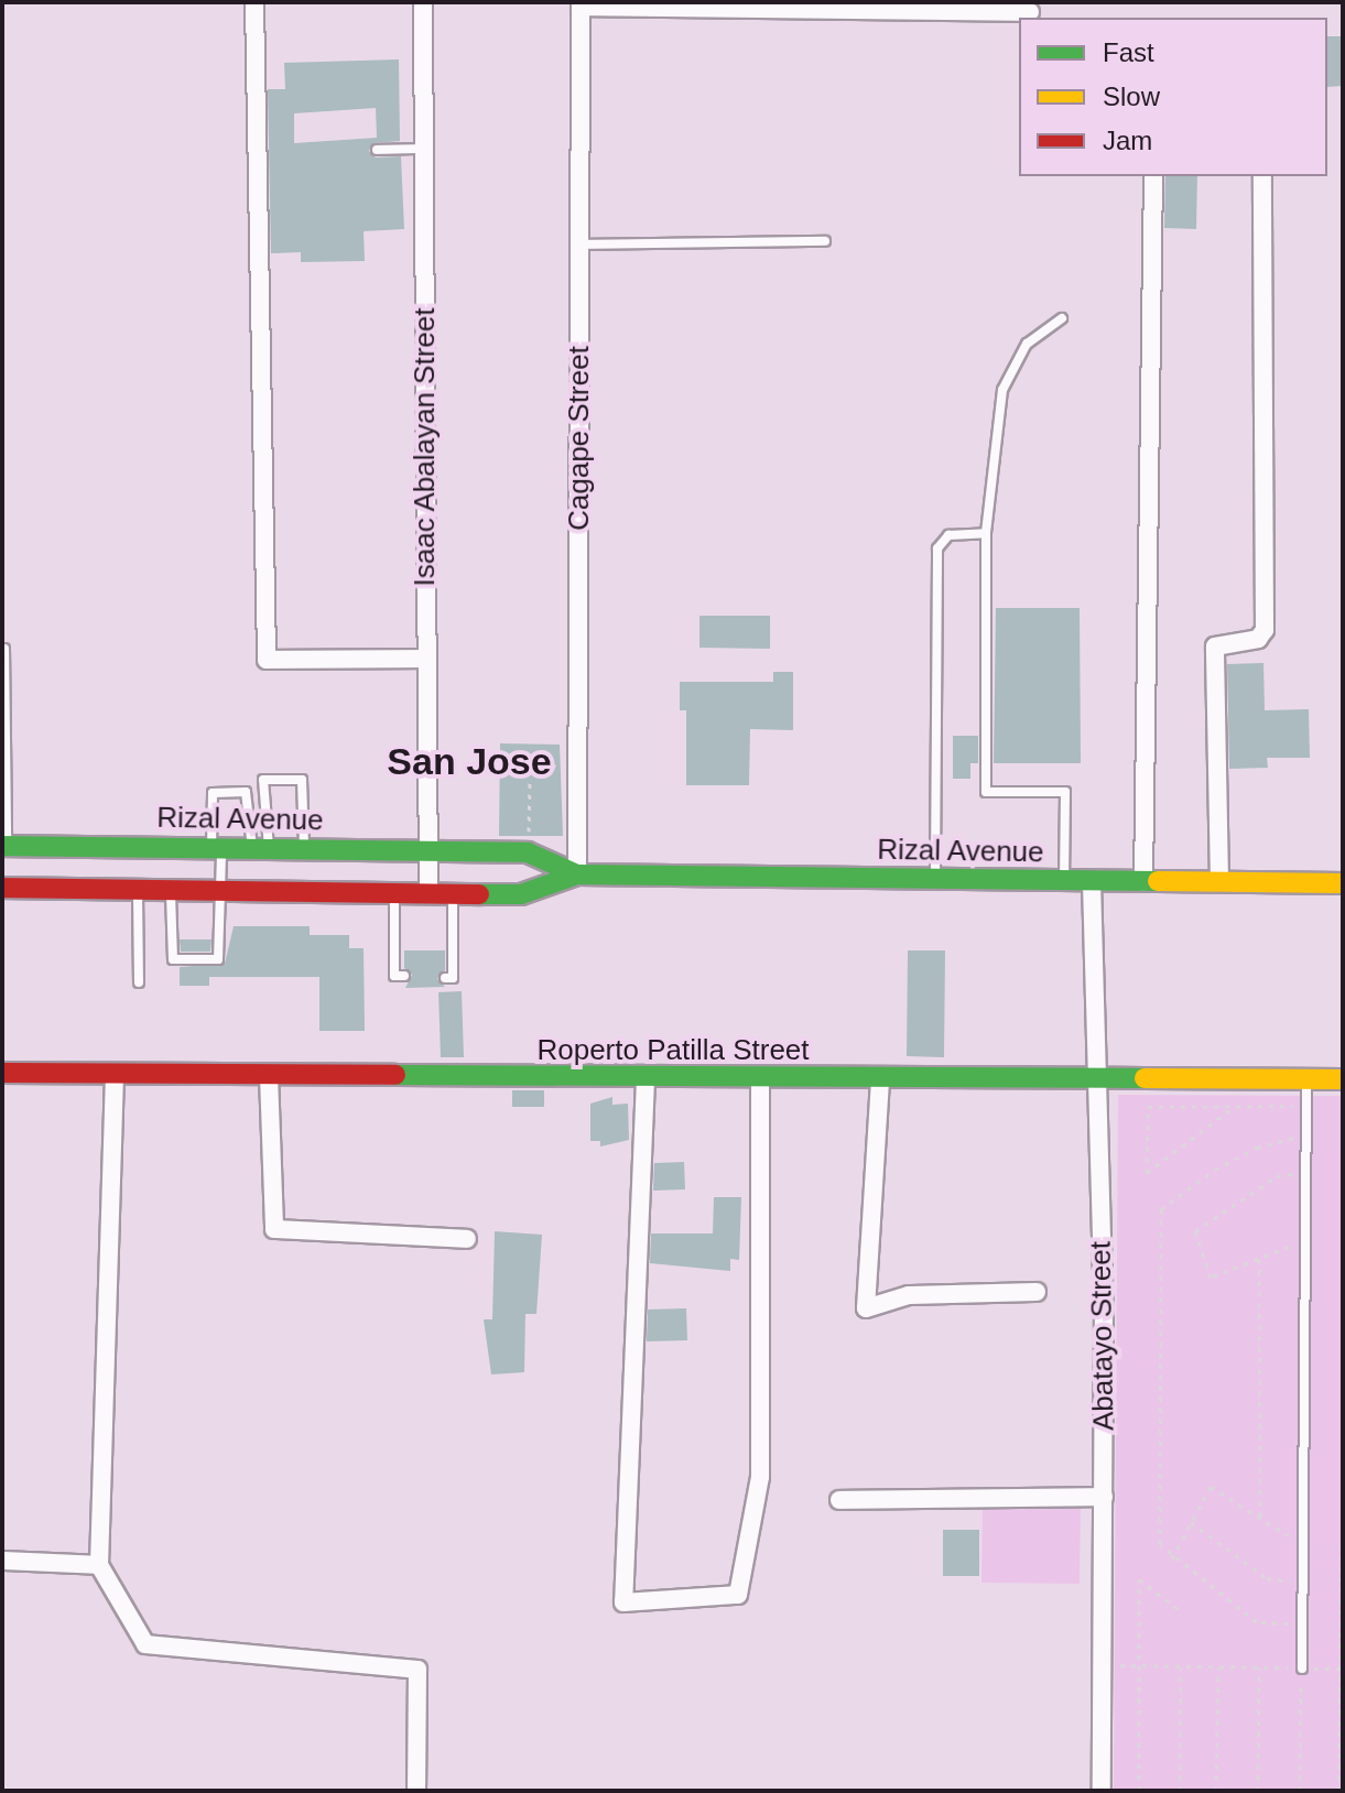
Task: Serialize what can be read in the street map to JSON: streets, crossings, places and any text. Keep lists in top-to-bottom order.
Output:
{
  "streets": {
    "main road": ["Rizal Avenue", "Roperto Patilla Street"],
    "street": ["Cagape Street", "Isaac Abalayan Street", "Abatayo Street"]
  },
  "crossings": [
    ["Cagape Street", "Rizal Avenue"],
    ["Isaac Abalayan Street", "Rizal Avenue"],
    ["Rizal Avenue", "Abatayo Street"],
    ["Roperto Patilla Street", "Abatayo Street"]
  ],
  "districts": ["San Jose"],
  "legend": ["Fast", "Slow", "Jam"]
}
